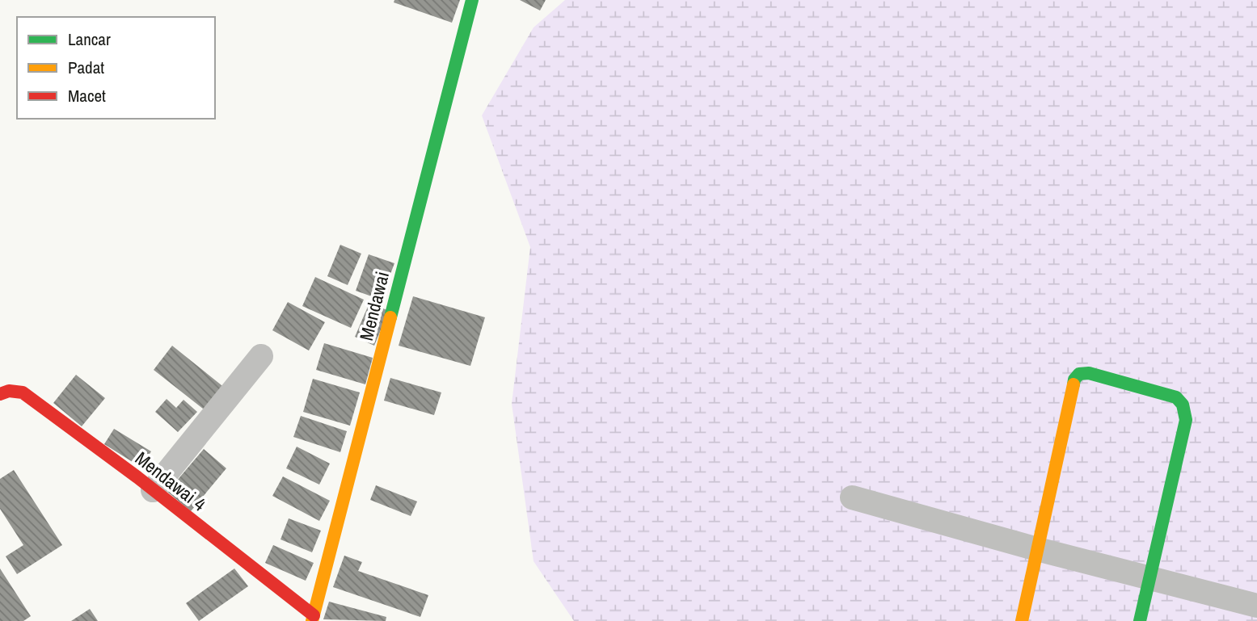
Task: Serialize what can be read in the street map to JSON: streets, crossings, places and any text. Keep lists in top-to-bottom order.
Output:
{
  "streets": {
    "street": ["Mendawai", "Mendawai 4"]
  },
  "crossings": [
    ["Mendawai", "Mendawai 4"]
  ],
  "legend": ["Lancar", "Padat", "Macet"]
}
